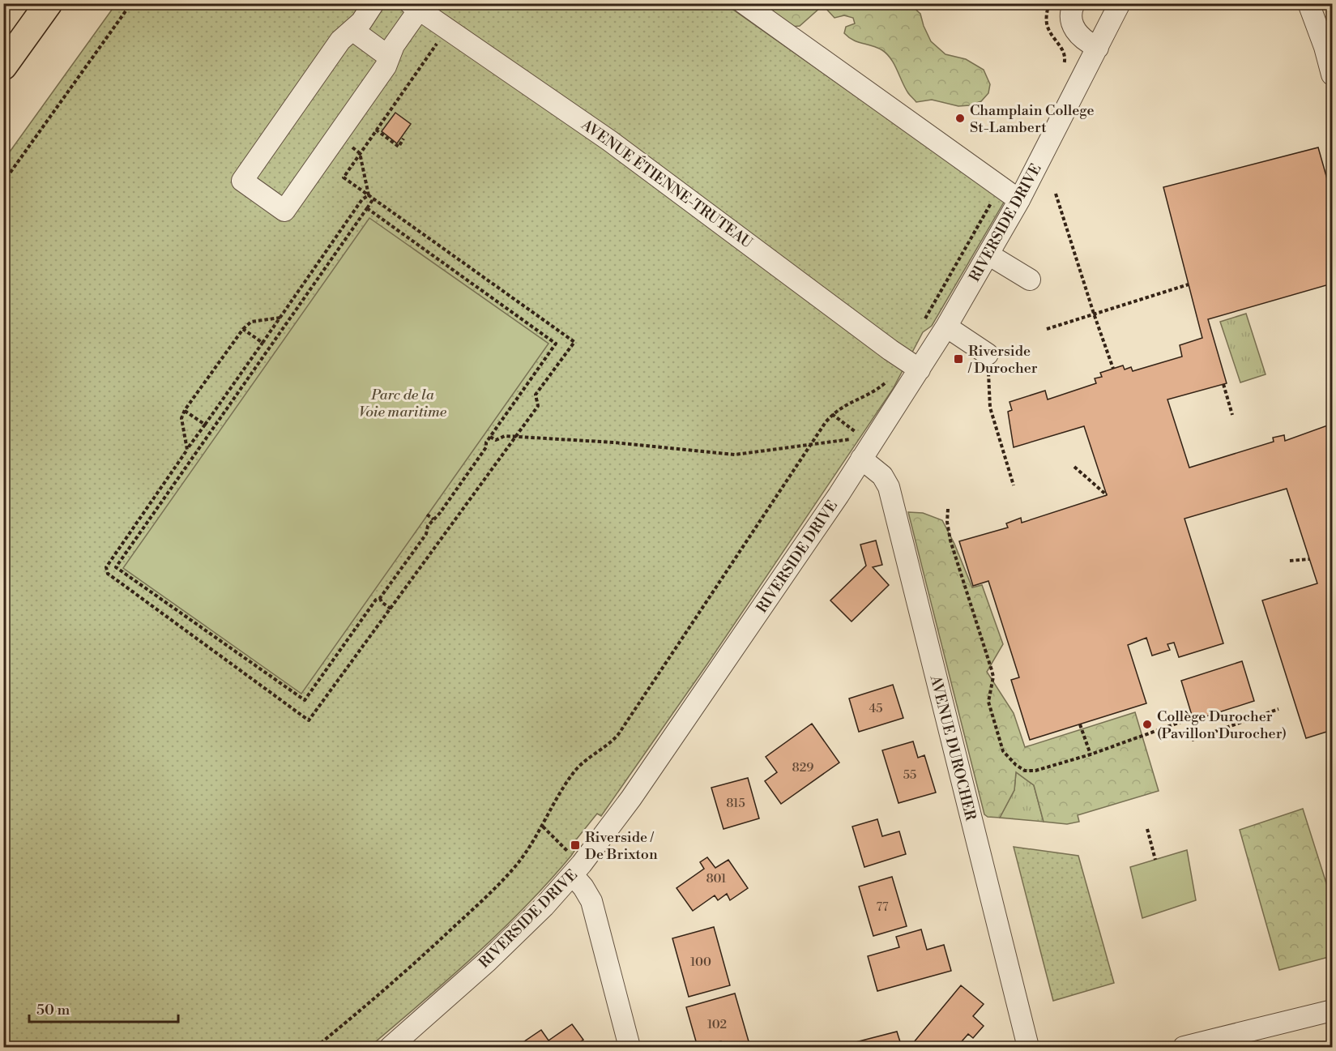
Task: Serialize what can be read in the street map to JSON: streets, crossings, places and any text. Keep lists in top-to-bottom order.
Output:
{
  "streets": {
    "street": ["AVENUE ÉTIENNE-TRUTEAU", "RIVERSIDE DRIVE", "AVENUE DUROCHER"]
  },
  "crossings": [
    ["AVENUE ÉTIENNE-TRUTEAU", "RIVERSIDE DRIVE"],
    ["RIVERSIDE DRIVE", "AVENUE DUROCHER"]
  ],
  "parks": ["Parc de la Voie maritime"],
  "places": {
    "other": ["Champlain College St-Lambert", "Collège Durocher (Pavillon Durocher)"],
    "transit": ["Riverside / Durocher", "Riverside / De Brixton"]
  },
  "house_numbers": [
    "45",
    "829",
    "55",
    "815",
    "801",
    "77",
    "100",
    "102"
  ],
  "scale_bar": "50 m"
}
